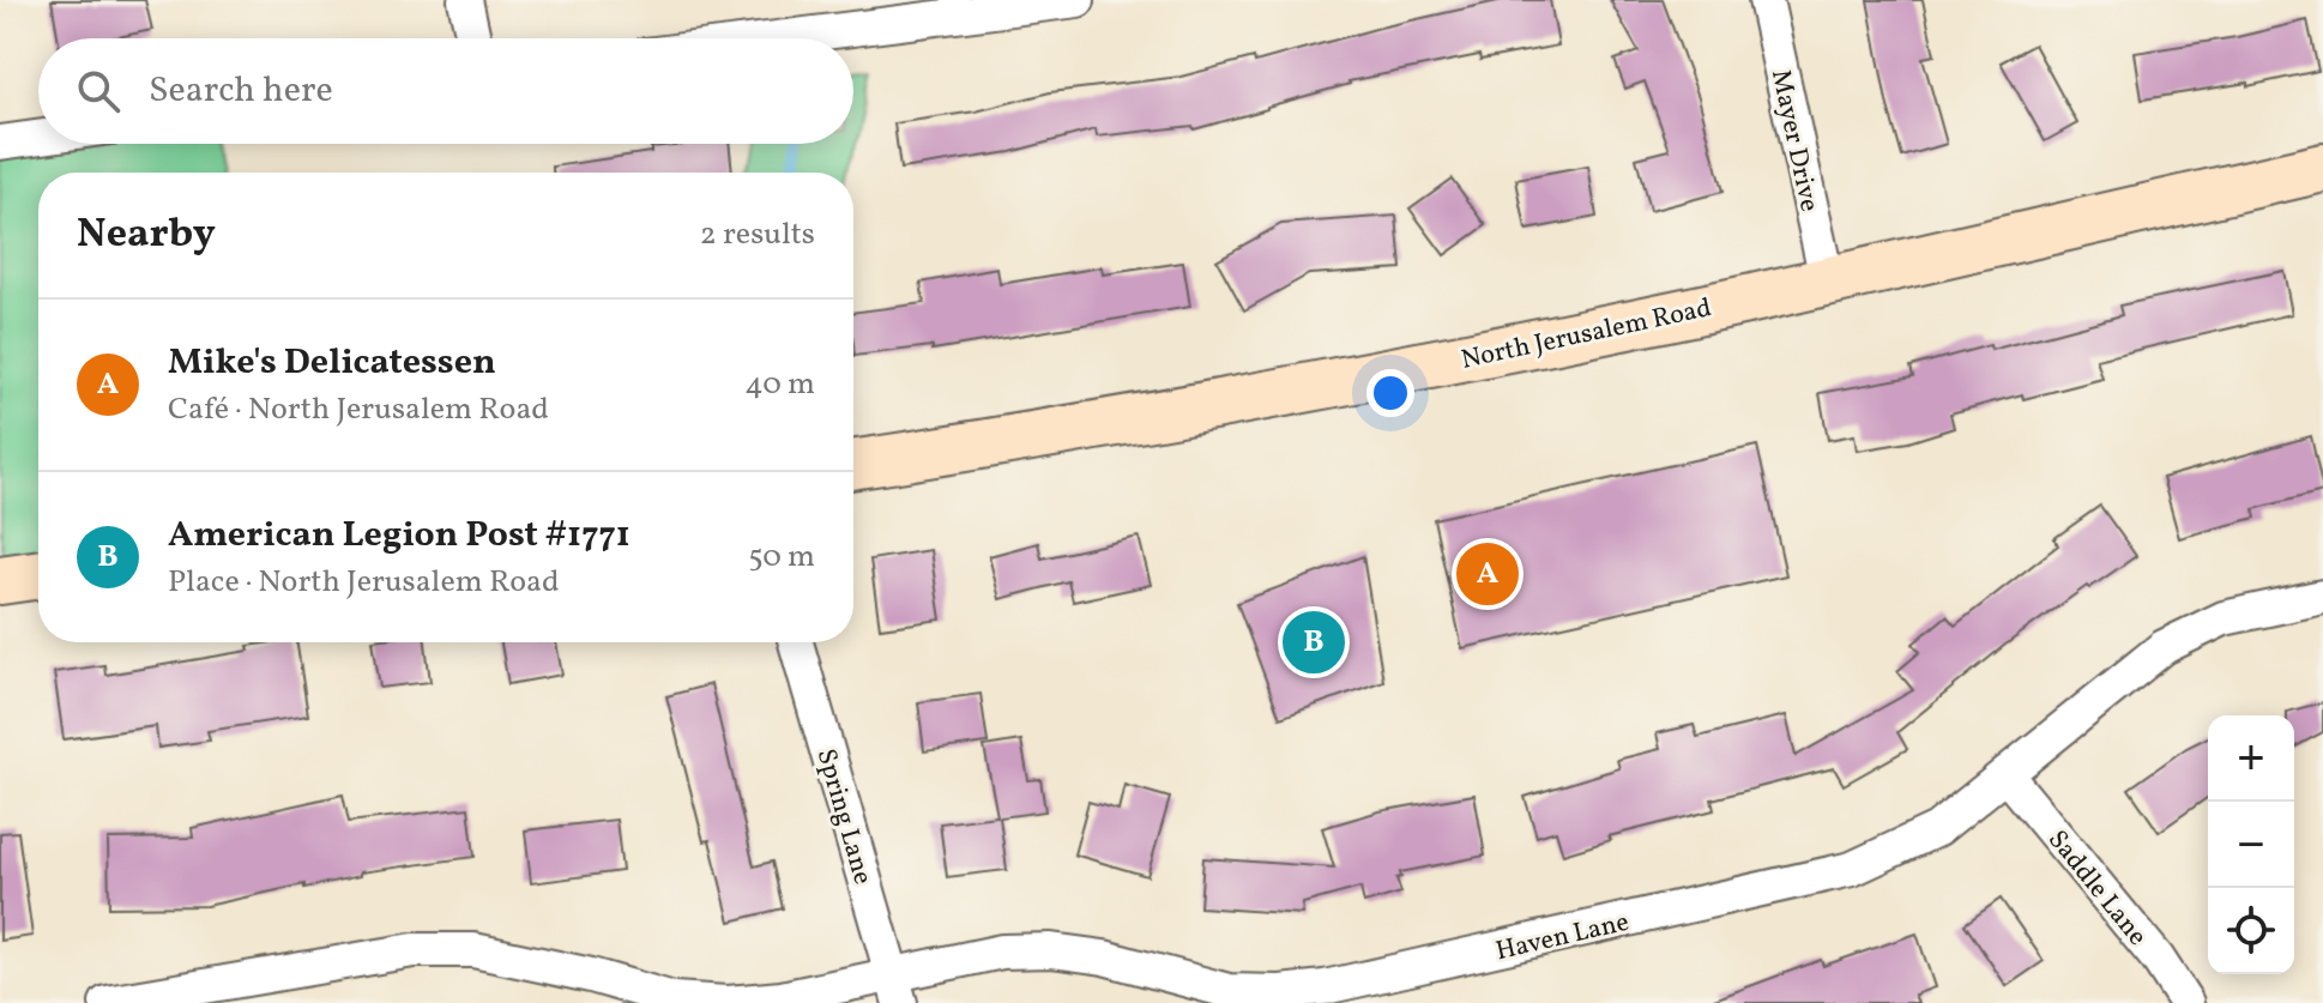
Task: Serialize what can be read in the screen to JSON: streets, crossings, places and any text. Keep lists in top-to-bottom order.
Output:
{
  "streets": {
    "main road": ["North Jerusalem Road"],
    "street": [
      "Mayer Drive",
      "Spring Lane",
      "Saddle Lane",
      "Haven Lane"
    ]
  },
  "crossings": [
    ["Mayer Drive", "North Jerusalem Road"],
    ["Spring Lane", "Haven Lane"],
    ["Saddle Lane", "Haven Lane"]
  ],
  "page": {
    "search": "Search here",
    "heading": ["Nearby", "2 results"],
    "list": [
      {
        "mark": "A",
        "name": "Mike's Delicatessen",
        "note": "Café · North Jerusalem Road",
        "value": "40 m"
      },
      {
        "mark": "B",
        "name": "American Legion Post #1771",
        "note": "Place · North Jerusalem Road",
        "value": "50 m"
      }
    ],
    "pins": ["A", "B"],
    "map_buttons": ["+", "−"]
  }
}
